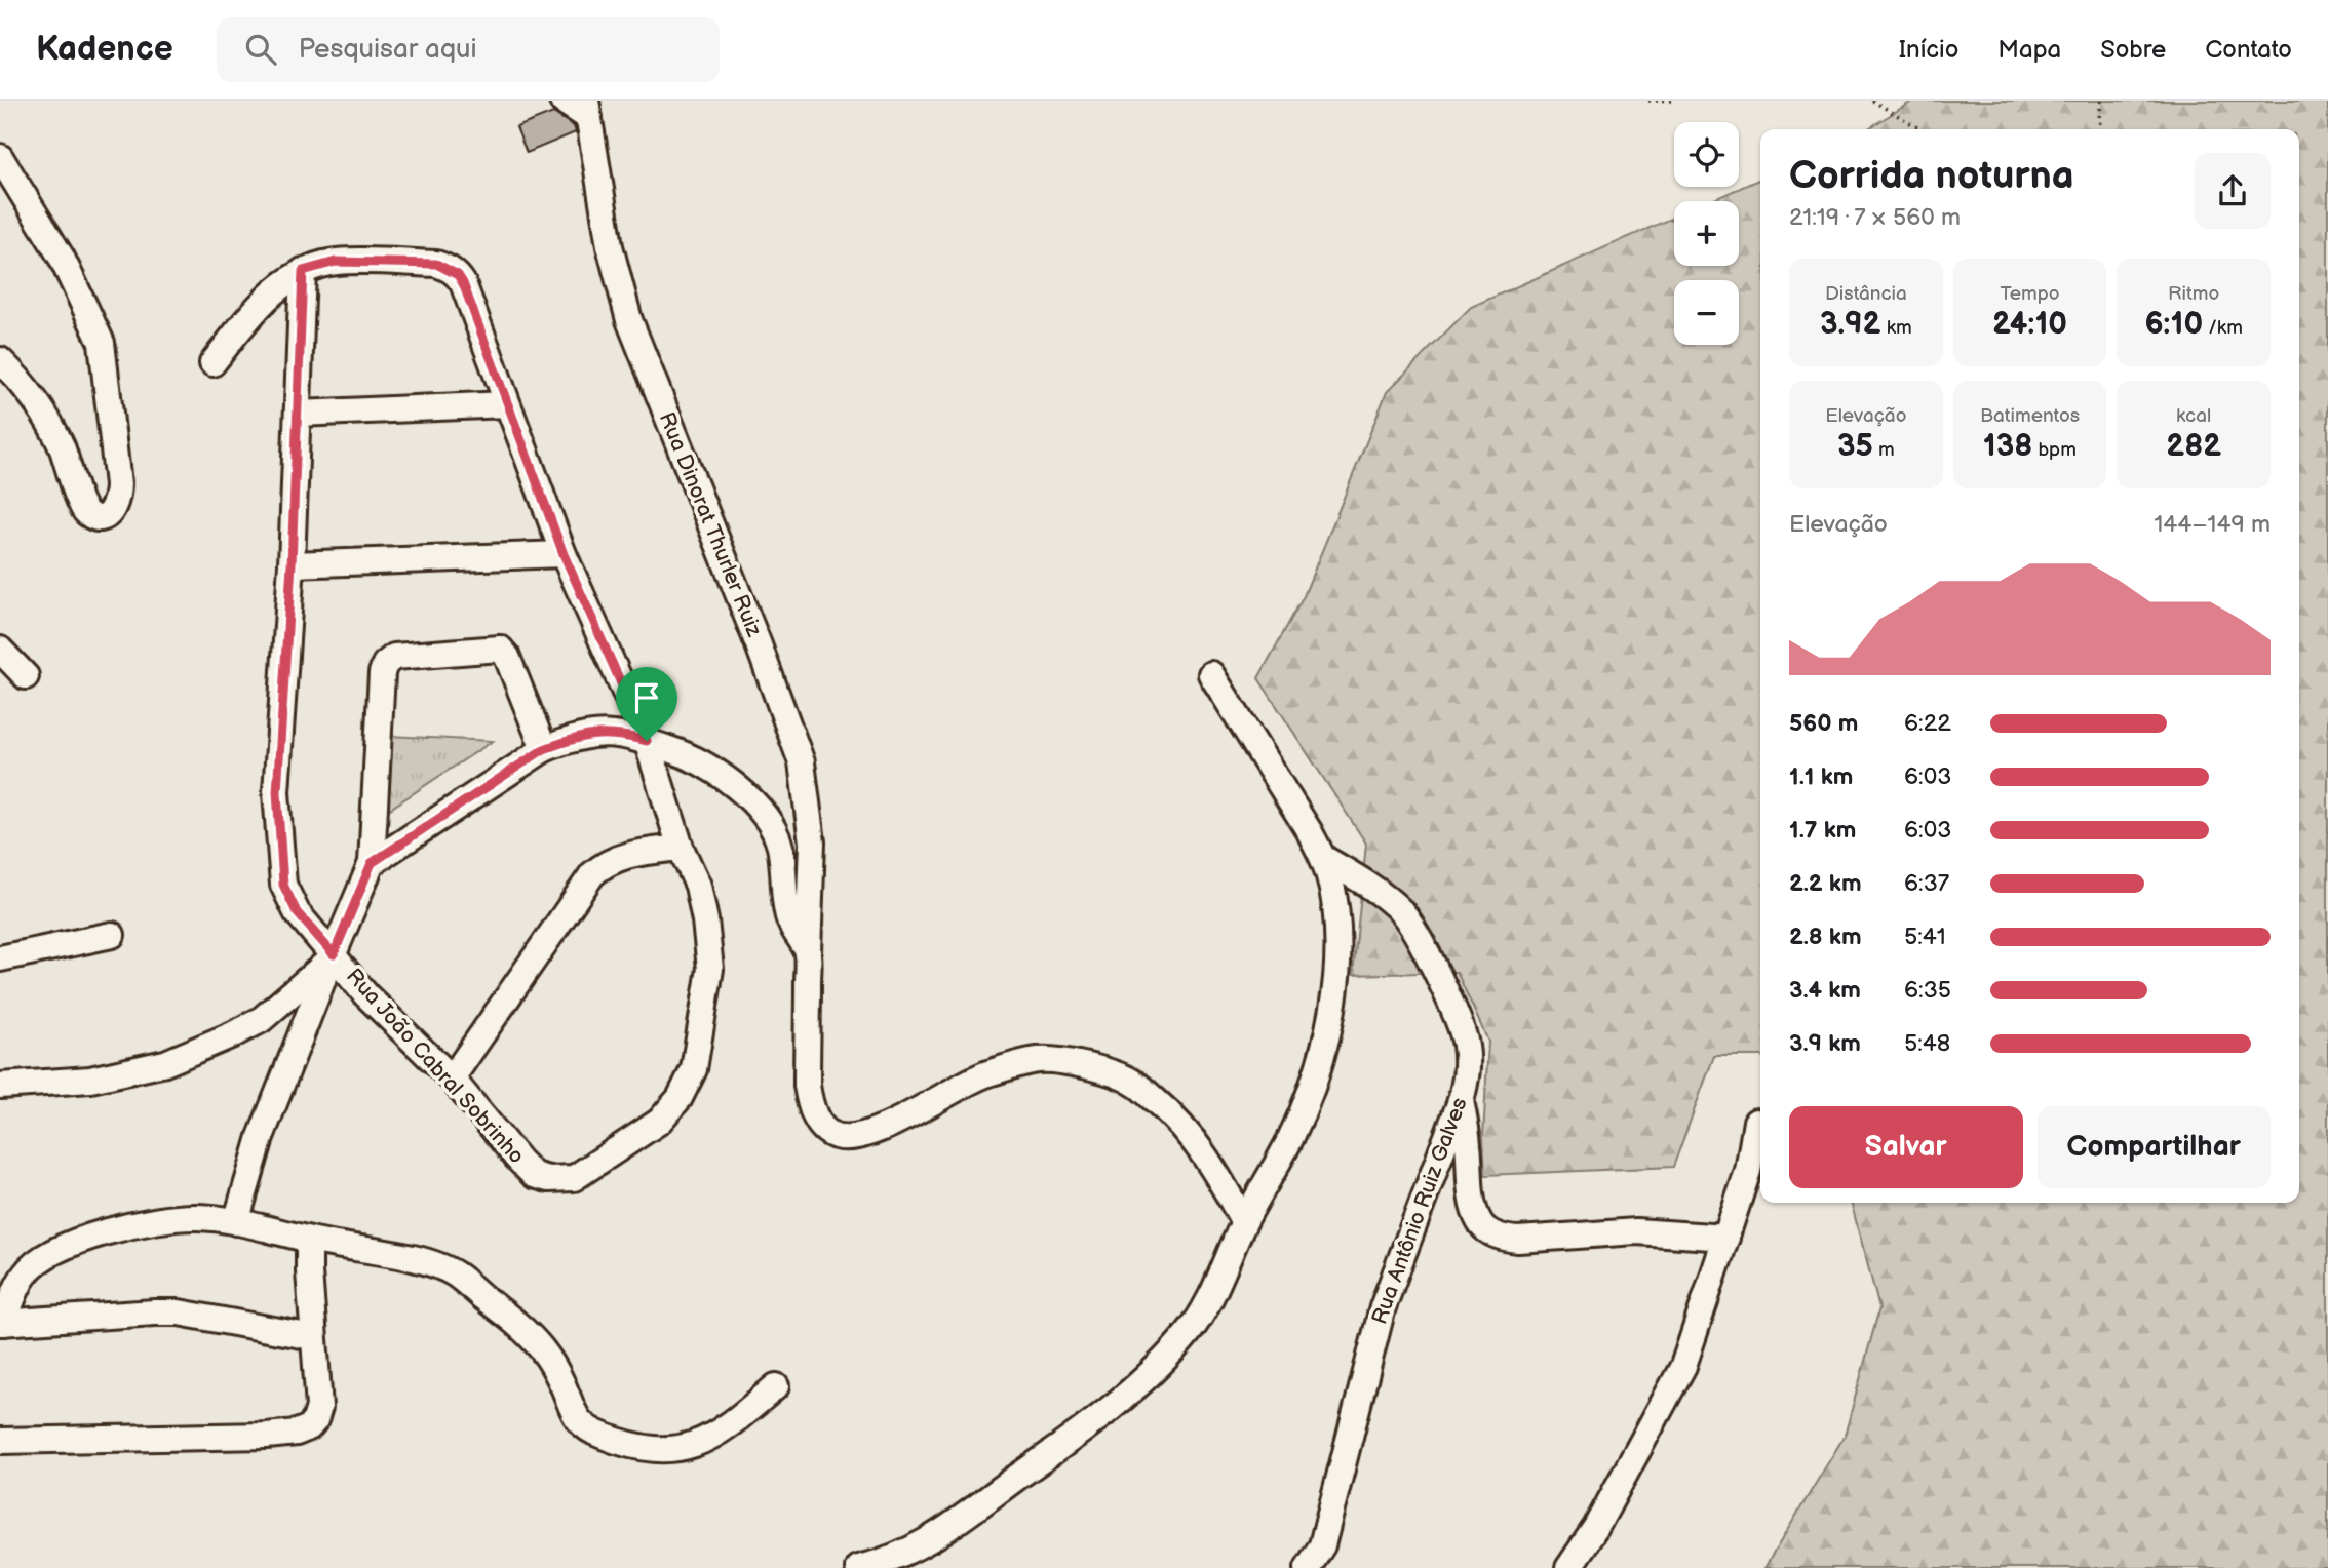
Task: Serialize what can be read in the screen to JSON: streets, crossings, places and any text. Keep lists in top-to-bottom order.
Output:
{
  "streets": {
    "street": ["Rua Dinorat Thurler Ruiz", "Rua João Cabral Sobrinho", "Rua Antônio Ruiz Galves"]
  },
  "crossings": [
    ["Rua Dinorat Thurler Ruiz", "Rua João Cabral Sobrinho"]
  ],
  "page": {
    "header": "Kadence",
    "search": "Pesquisar aqui",
    "nav": [
      "Início",
      "Mapa",
      "Sobre",
      "Contato"
    ],
    "map_buttons": ["+", "−"],
    "heading": ["Corrida noturna", "21:19 · 7 × 560 m"],
    "stats": [
      ["Distância", "3.92 km"],
      ["Tempo", "24:10"],
      ["Ritmo", "6:10 /km"],
      ["Elevação", "35 m"],
      ["Batimentos", "138 bpm"],
      ["kcal", "282"]
    ],
    "chart": ["Elevação", "144–149 m"],
    "list": [
      {
        "name": "560 m",
        "note": "6:22"
      },
      {
        "name": "1.1 km",
        "note": "6:03"
      },
      {
        "name": "1.7 km",
        "note": "6:03"
      },
      {
        "name": "2.2 km",
        "note": "6:37"
      },
      {
        "name": "2.8 km",
        "note": "5:41"
      },
      {
        "name": "3.4 km",
        "note": "6:35"
      },
      {
        "name": "3.9 km",
        "note": "5:48"
      }
    ],
    "buttons": ["Salvar", "Compartilhar"]
  }
}
